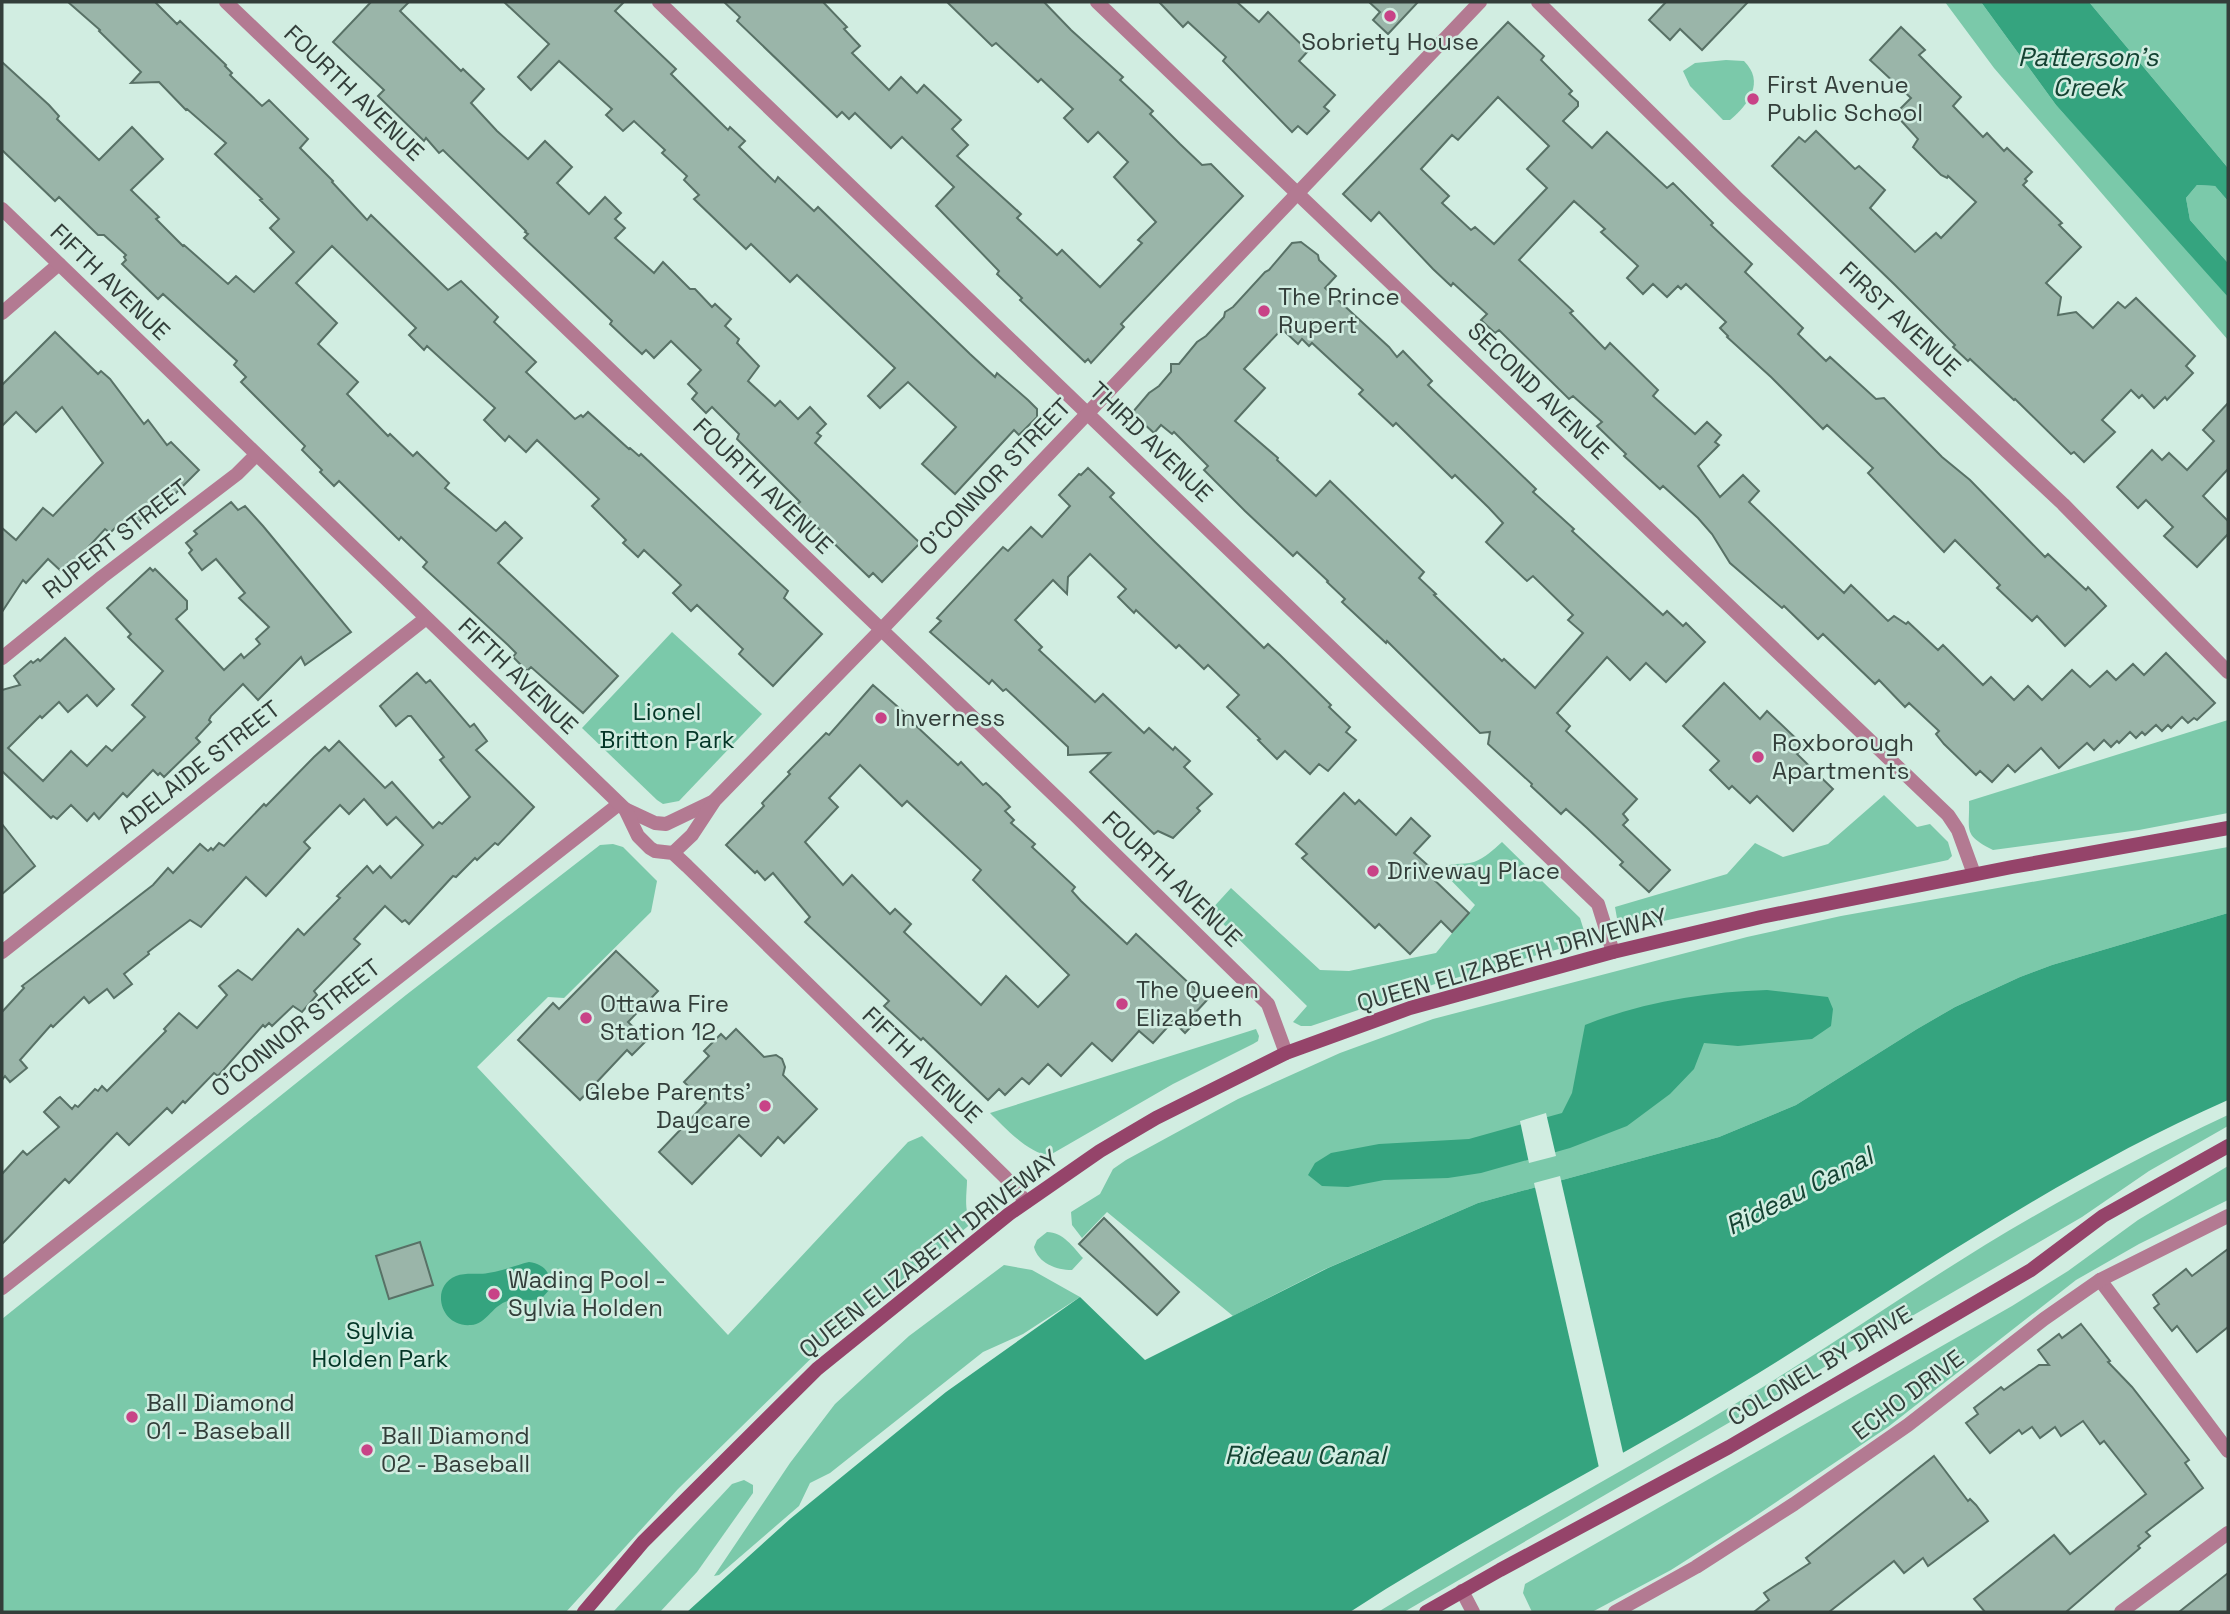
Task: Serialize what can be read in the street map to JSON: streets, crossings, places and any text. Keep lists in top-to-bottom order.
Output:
{
  "streets": {
    "main road": ["QUEEN ELIZABETH DRIVEWAY", "COLONEL BY DRIVE"],
    "street": [
      "FOURTH AVENUE",
      "FIFTH AVENUE",
      "FIRST AVENUE",
      "SECOND AVENUE",
      "THIRD AVENUE",
      "O'CONNOR STREET",
      "RUPERT STREET",
      "ADELAIDE STREET",
      "ECHO DRIVE"
    ]
  },
  "crossings": [
    ["FOURTH AVENUE", "O'CONNOR STREET"],
    ["FOURTH AVENUE", "QUEEN ELIZABETH DRIVEWAY"],
    ["FIFTH AVENUE", "O'CONNOR STREET"],
    ["FIFTH AVENUE", "RUPERT STREET"],
    ["FIFTH AVENUE", "ADELAIDE STREET"],
    ["FIFTH AVENUE", "QUEEN ELIZABETH DRIVEWAY"],
    ["SECOND AVENUE", "O'CONNOR STREET"],
    ["SECOND AVENUE", "QUEEN ELIZABETH DRIVEWAY"],
    ["THIRD AVENUE", "O'CONNOR STREET"],
    ["THIRD AVENUE", "QUEEN ELIZABETH DRIVEWAY"]
  ],
  "water": ["Patterson's Creek", "Rideau Canal"],
  "parks": ["Lionel Britton Park", "Sylvia Holden Park"],
  "places": [
    "Sobriety House",
    "First Avenue Public School",
    "The Prince Rupert",
    "Inverness",
    "Roxborough Apartments",
    "Driveway Place",
    "The Queen Elizabeth",
    "Ottawa Fire Station 12",
    "Glebe Parents' Daycare",
    "Wading Pool - Sylvia Holden",
    "Ball Diamond 01 - Baseball",
    "Ball Diamond 02 - Baseball"
  ]
}
